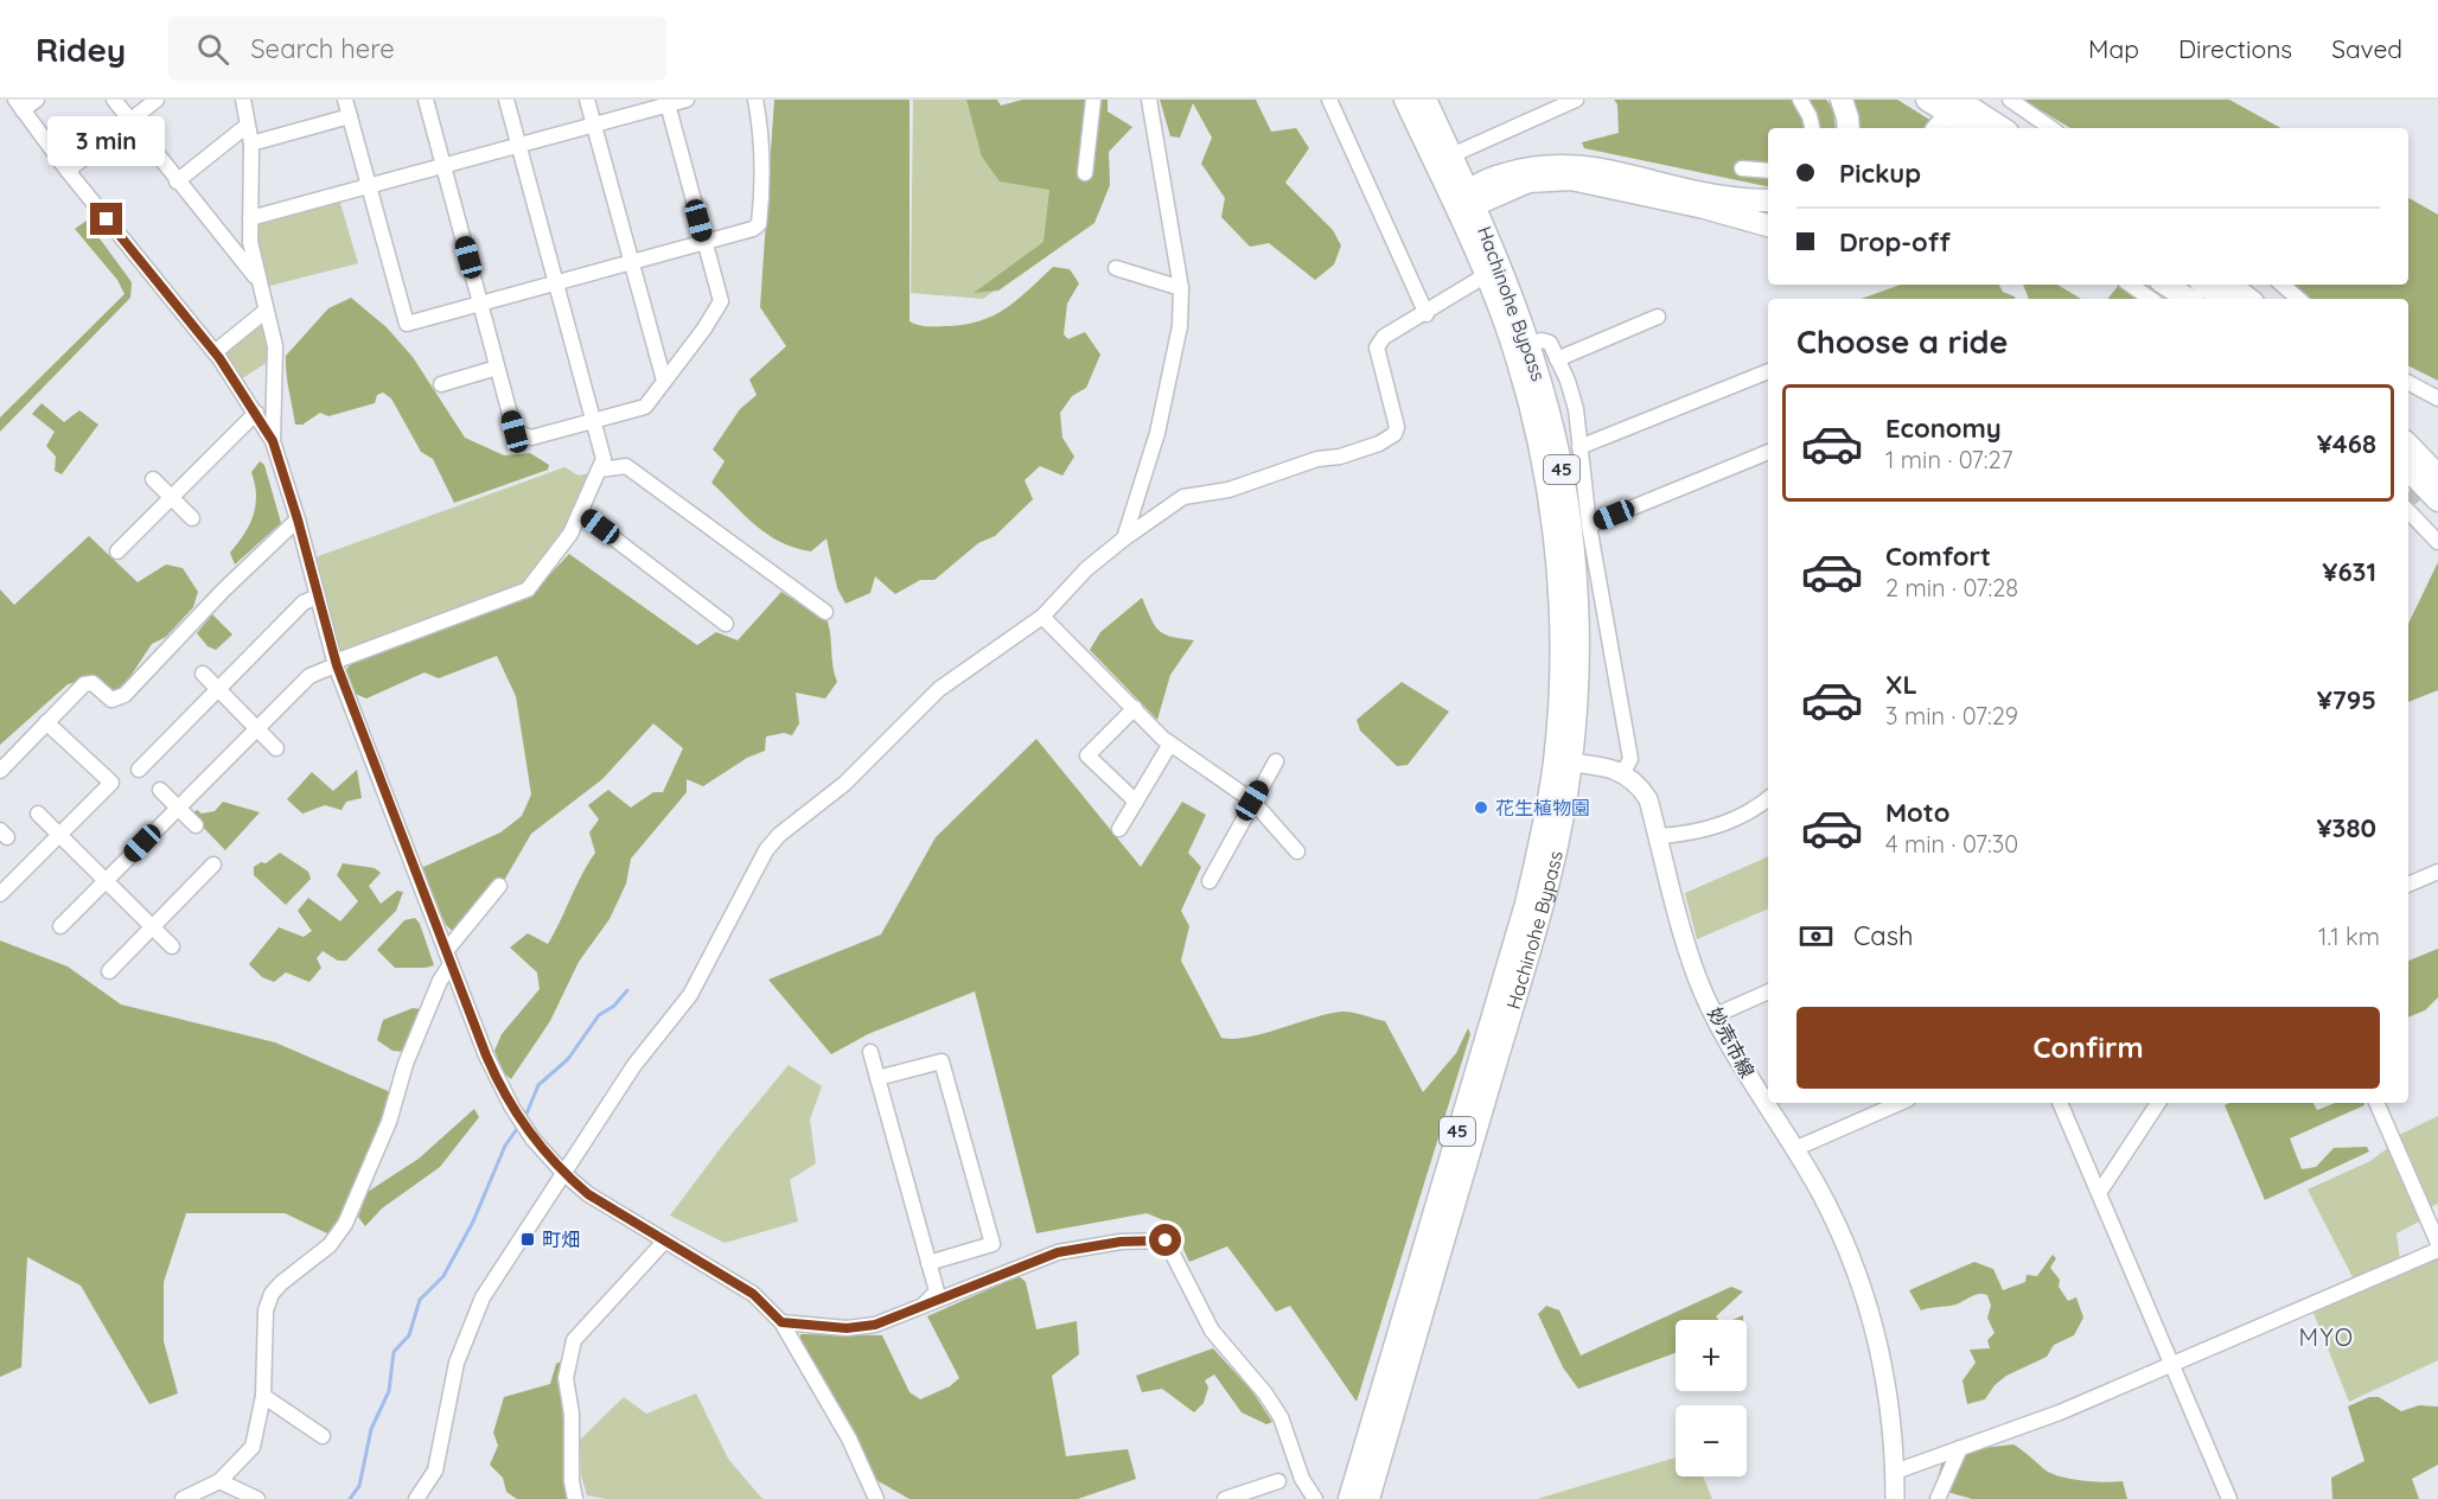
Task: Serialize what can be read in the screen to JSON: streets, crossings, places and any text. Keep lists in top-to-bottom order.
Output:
{
  "streets": {
    "highway": ["Hachinohe Bypass", "45"],
    "main road": ["妙売市線"]
  },
  "crossings": [
    ["Hachinohe Bypass", "45"]
  ],
  "districts": ["MYO"],
  "places": {
    "other": ["花生植物園"],
    "transit": ["町畑"]
  },
  "page": {
    "header": "Ridey",
    "search": "Search here",
    "nav": ["Map", "Directions", "Saved"],
    "bubble": "3 min",
    "banner": ["Pickup", "Drop-off"],
    "heading": "Choose a ride",
    "list": [
      {
        "name": "Economy",
        "note": "1 min · 07:27",
        "value": "¥468"
      },
      {
        "name": "Comfort",
        "note": "2 min · 07:28",
        "value": "¥631"
      },
      {
        "name": "XL",
        "note": "3 min · 07:29",
        "value": "¥795"
      },
      {
        "name": "Moto",
        "note": "4 min · 07:30",
        "value": "¥380"
      }
    ],
    "pay": ["Cash", "1.1 km"],
    "buttons": "Confirm",
    "map_buttons": ["+", "−"]
  }
}
